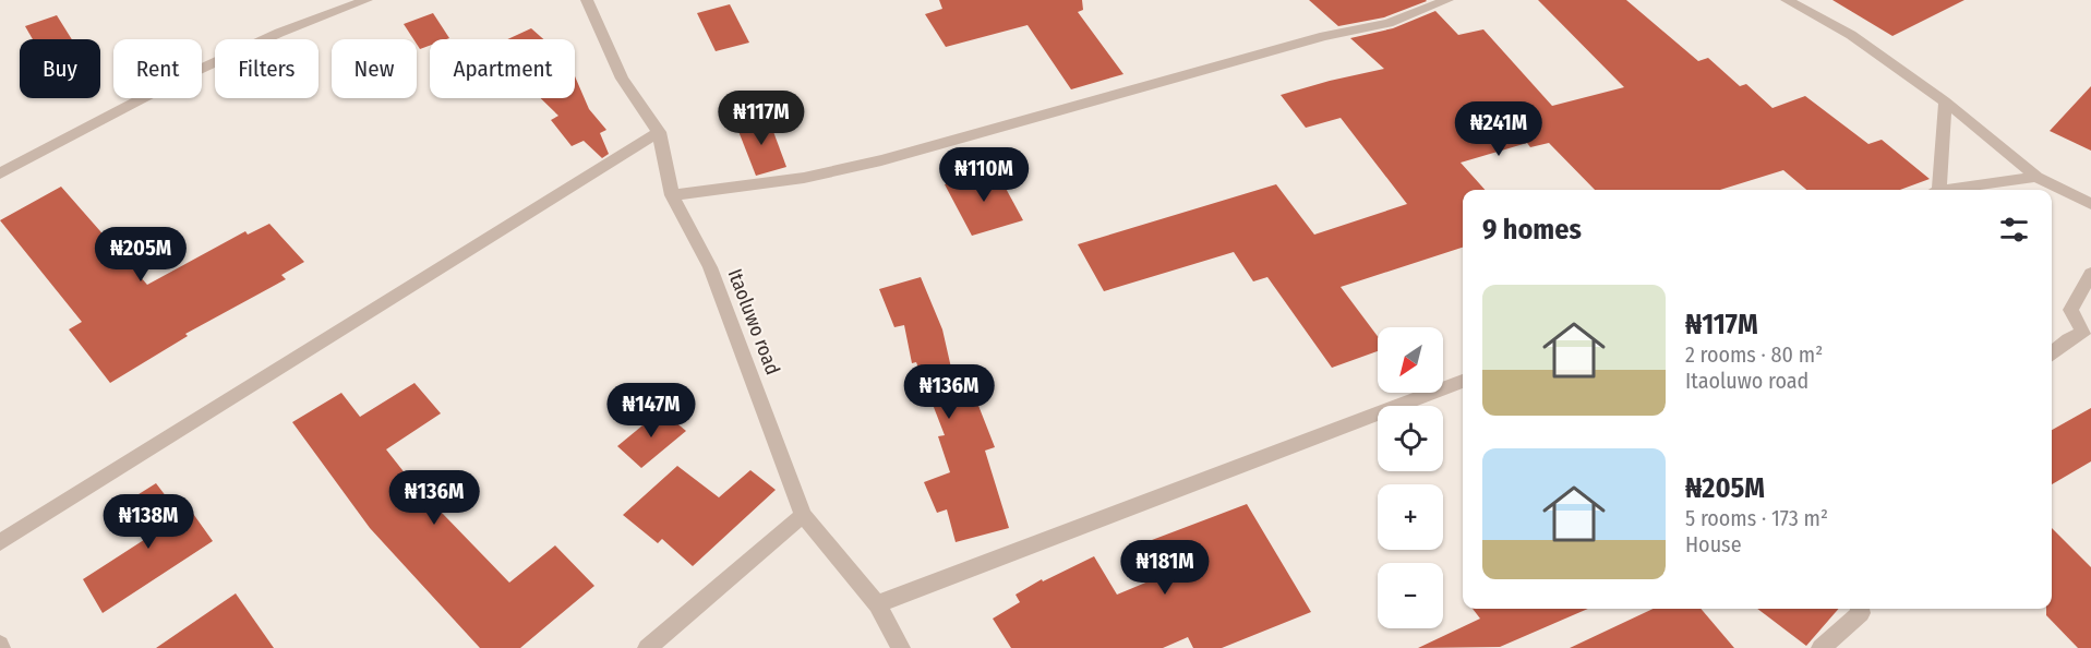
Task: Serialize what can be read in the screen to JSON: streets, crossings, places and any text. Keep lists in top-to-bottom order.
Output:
{
  "streets": {
    "street": ["Itaoluwo road"]
  },
  "north": "bottom left",
  "page": {
    "chip": [
      "Buy",
      "Rent",
      "Filters",
      "New",
      "Apartment"
    ],
    "price": [
      "₦117M",
      "₦241M",
      "₦110M",
      "₦205M",
      "₦136M",
      "₦147M",
      "₦136M",
      "₦138M",
      "₦181M"
    ],
    "heading": "9 homes",
    "list": [
      {
        "name": "₦117M",
        "note": "2 rooms · 80 m² · Itaoluwo road"
      },
      {
        "name": "₦205M",
        "note": "5 rooms · 173 m² · House"
      }
    ],
    "map_buttons": ["+", "−"]
  }
}
